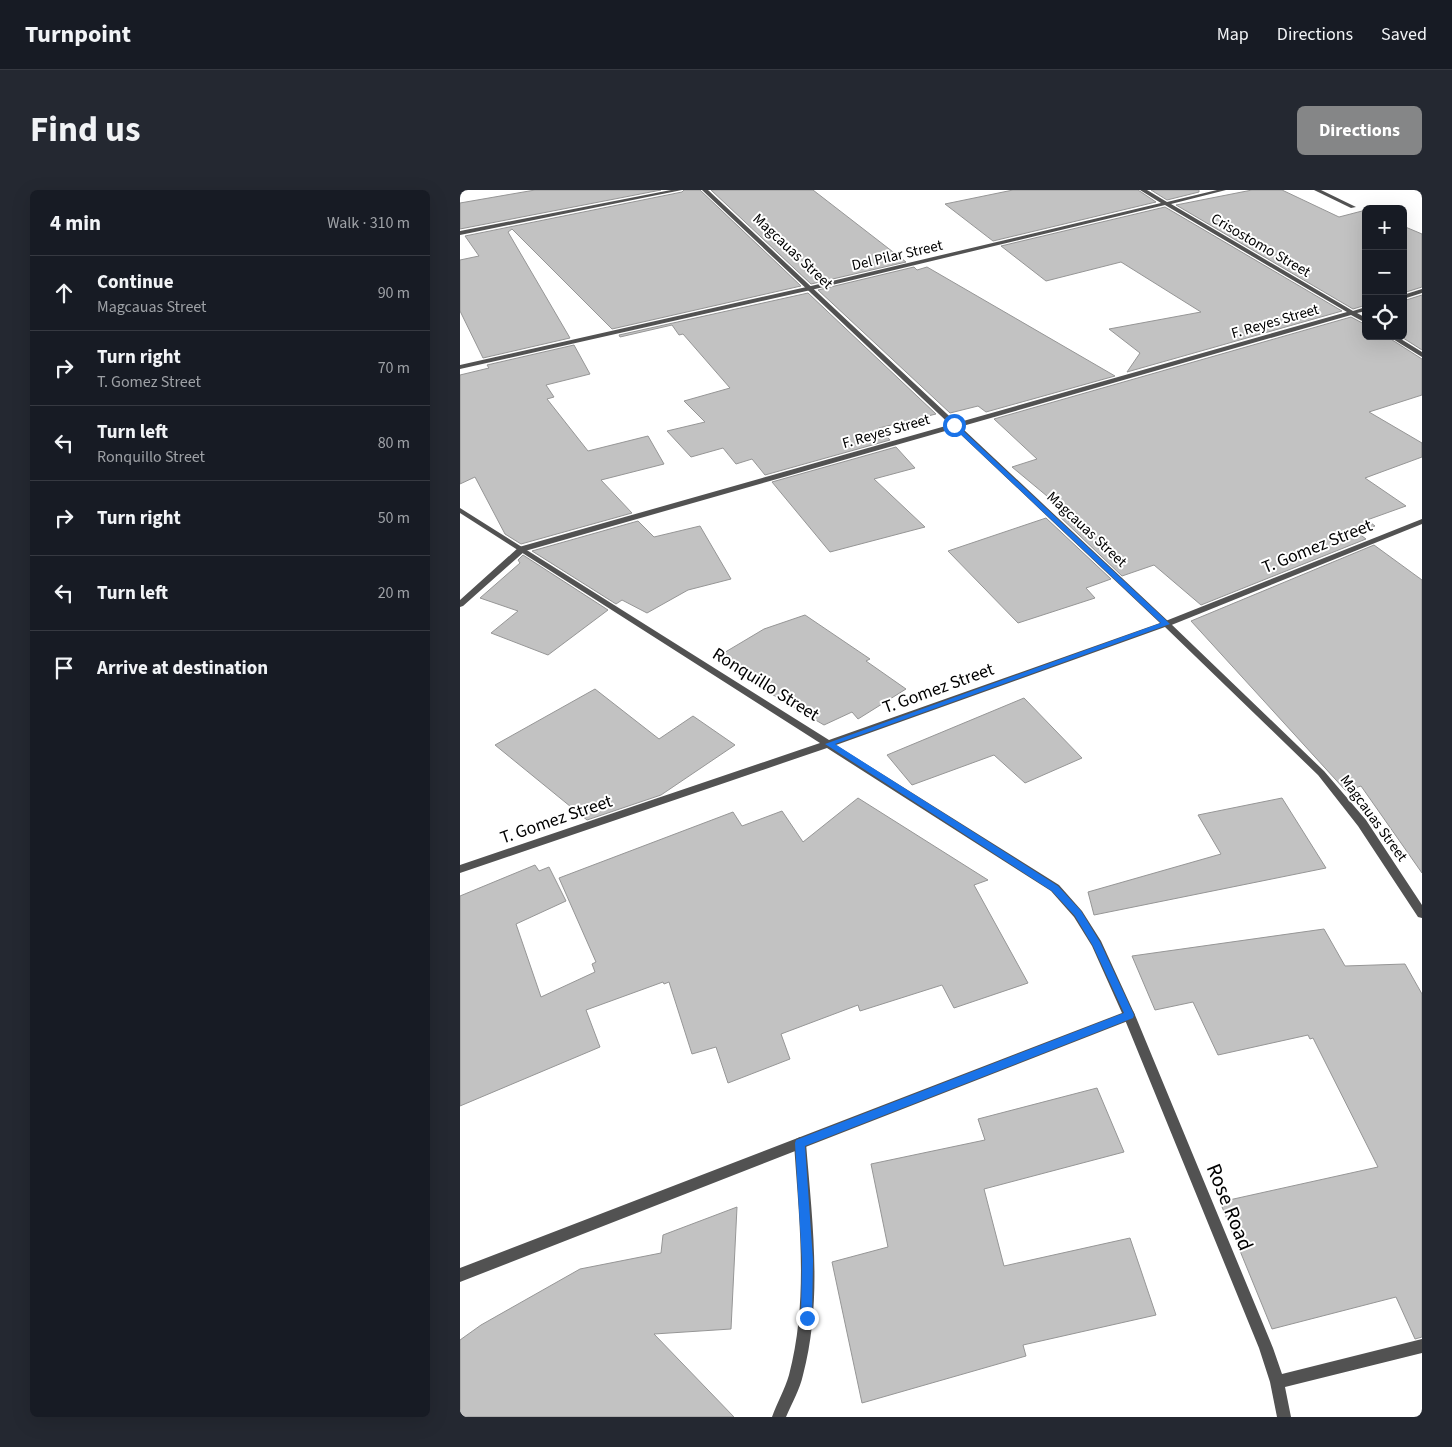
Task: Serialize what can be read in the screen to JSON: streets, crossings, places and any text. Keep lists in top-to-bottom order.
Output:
{
  "streets": {
    "street": [
      "Crisostomo Street",
      "Magcauas Street",
      "Del Pilar Street",
      "F. Reyes Street",
      "T. Gomez Street",
      "Ronquillo Street",
      "Rose Road"
    ]
  },
  "crossings": [
    ["Crisostomo Street", "Del Pilar Street"],
    ["Crisostomo Street", "F. Reyes Street"],
    ["Magcauas Street", "Del Pilar Street"],
    ["Magcauas Street", "F. Reyes Street"],
    ["Magcauas Street", "T. Gomez Street"],
    ["F. Reyes Street", "Ronquillo Street"],
    ["T. Gomez Street", "Ronquillo Street"],
    ["Ronquillo Street", "Rose Road"]
  ],
  "page": {
    "header": "Turnpoint",
    "nav": ["Map", "Directions", "Saved"],
    "title": "Find us",
    "buttons": "Directions",
    "heading": ["4 min", "Walk · 310 m"],
    "map_buttons": ["+", "−"],
    "list": [
      ["Continue", "Magcauas Street", "90 m"],
      ["Turn right", "T. Gomez Street", "70 m"],
      ["Turn left", "Ronquillo Street", "80 m"],
      ["Turn right", "50 m"],
      ["Turn left", "20 m"],
      "Arrive at destination"
    ]
  }
}
